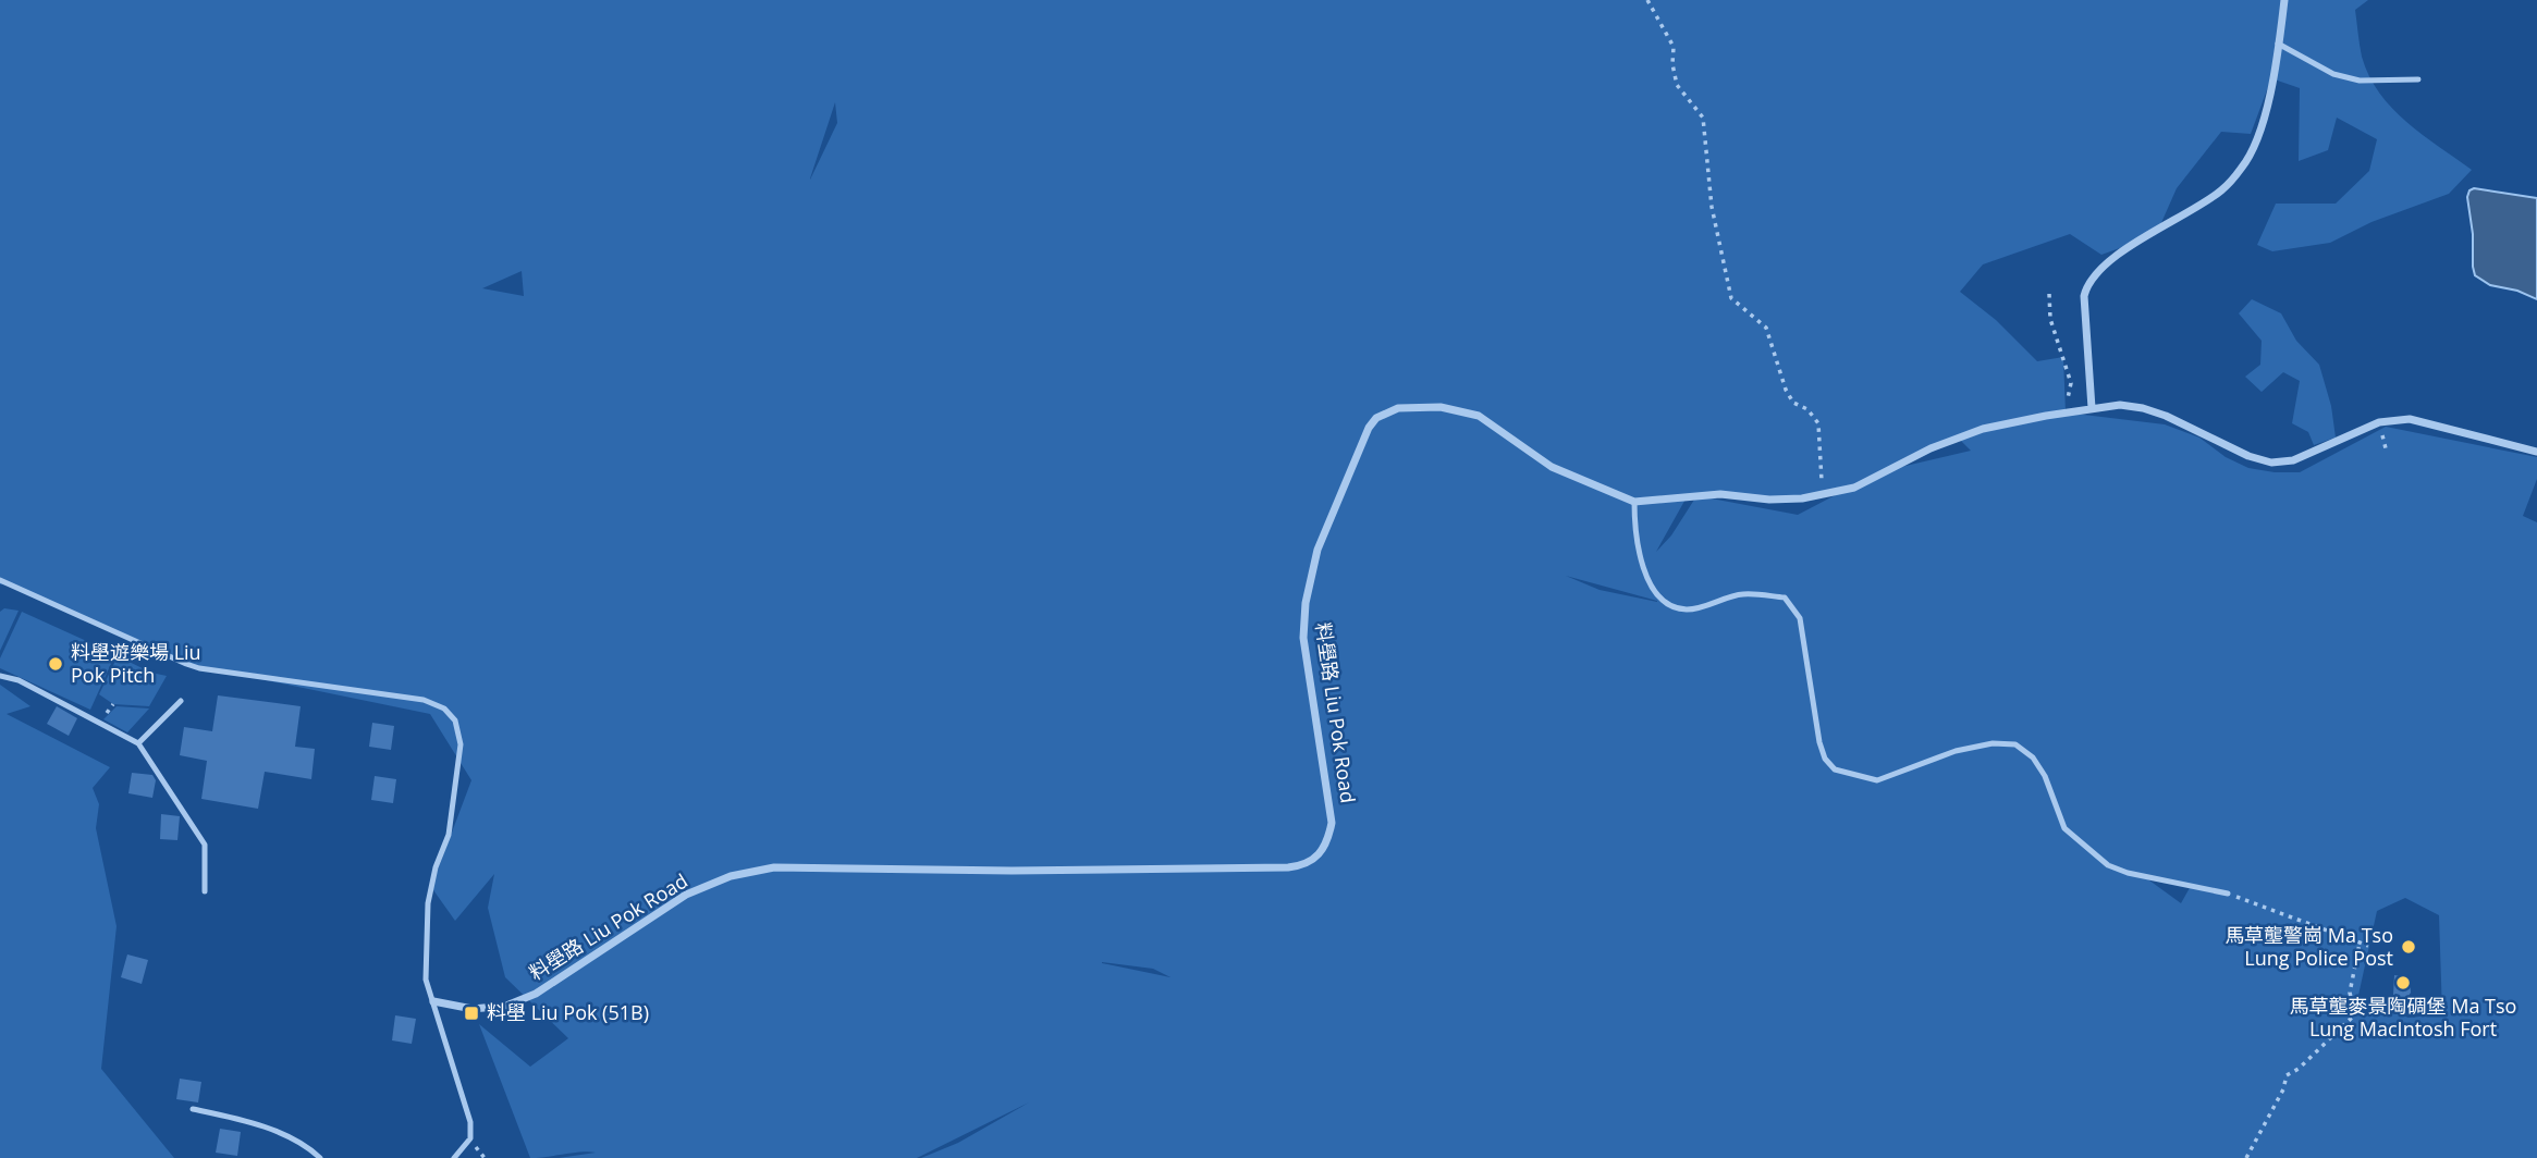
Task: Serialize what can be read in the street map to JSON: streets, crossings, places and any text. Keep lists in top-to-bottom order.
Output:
{
  "streets": {
    "street": ["料壆路 Liu Pok Road"]
  },
  "places": {
    "other": ["料壆遊樂場 Liu Pok Pitch", "馬草壟警崗 Ma Tso Lung Police Post", "馬草壟麥景陶碉堡 Ma Tso Lung MacIntosh Fort"],
    "transit": ["料壆 Liu Pok (51B)"]
  }
}
